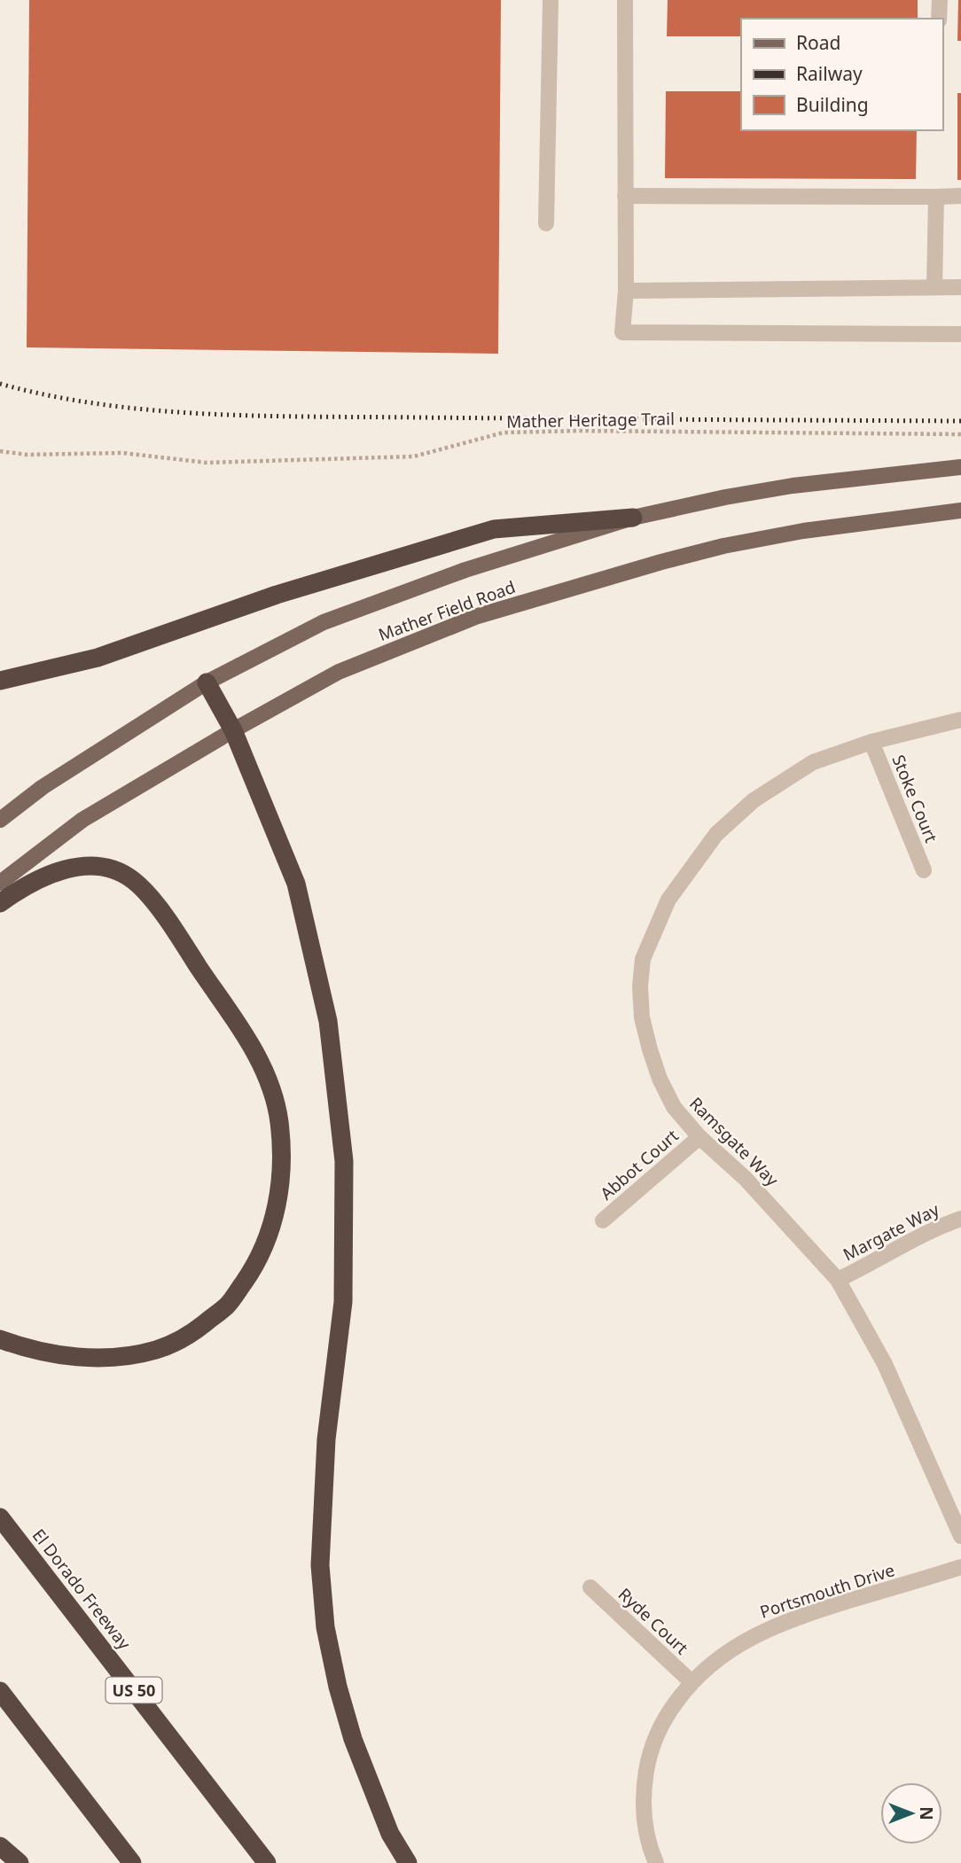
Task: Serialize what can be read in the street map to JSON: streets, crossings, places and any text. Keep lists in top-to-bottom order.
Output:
{
  "streets": {
    "highway": ["El Dorado Freeway", "US 50"],
    "main road": ["Mather Field Road"],
    "street": [
      "Stoke Court",
      "Ramsgate Way",
      "Abbot Court",
      "Margate Way",
      "Portsmouth Drive",
      "Ryde Court"
    ],
    "path": ["Mather Heritage Trail"]
  },
  "crossings": [
    ["Stoke Court", "Ramsgate Way"],
    ["Ramsgate Way", "Abbot Court"],
    ["Ramsgate Way", "Margate Way"],
    ["Portsmouth Drive", "Ryde Court"]
  ],
  "legend": ["Road", "Railway", "Building"],
  "north": "right"
}
